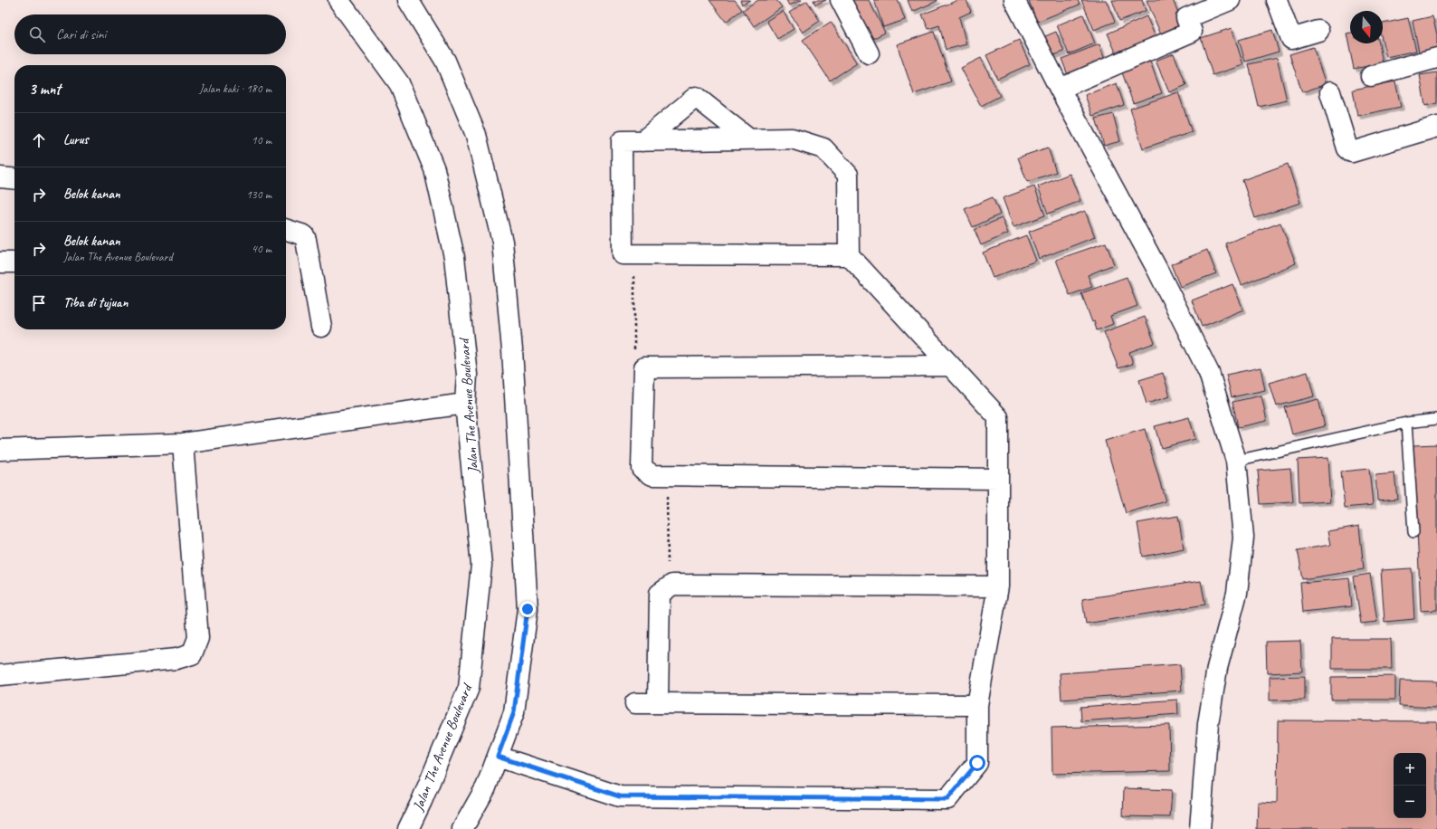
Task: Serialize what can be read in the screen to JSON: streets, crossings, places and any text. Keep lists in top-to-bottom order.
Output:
{
  "streets": {
    "street": ["Jalan The Avenue Boulevard"]
  },
  "north": "bottom",
  "page": {
    "search": "Cari di sini",
    "heading": ["3 mnt", "Jalan kaki · 180 m"],
    "list": [
      ["Lurus", "10 m"],
      ["Belok kanan", "130 m"],
      ["Belok kanan", "Jalan The Avenue Boulevard", "40 m"],
      "Tiba di tujuan"
    ],
    "map_buttons": ["+", "−"]
  }
}
